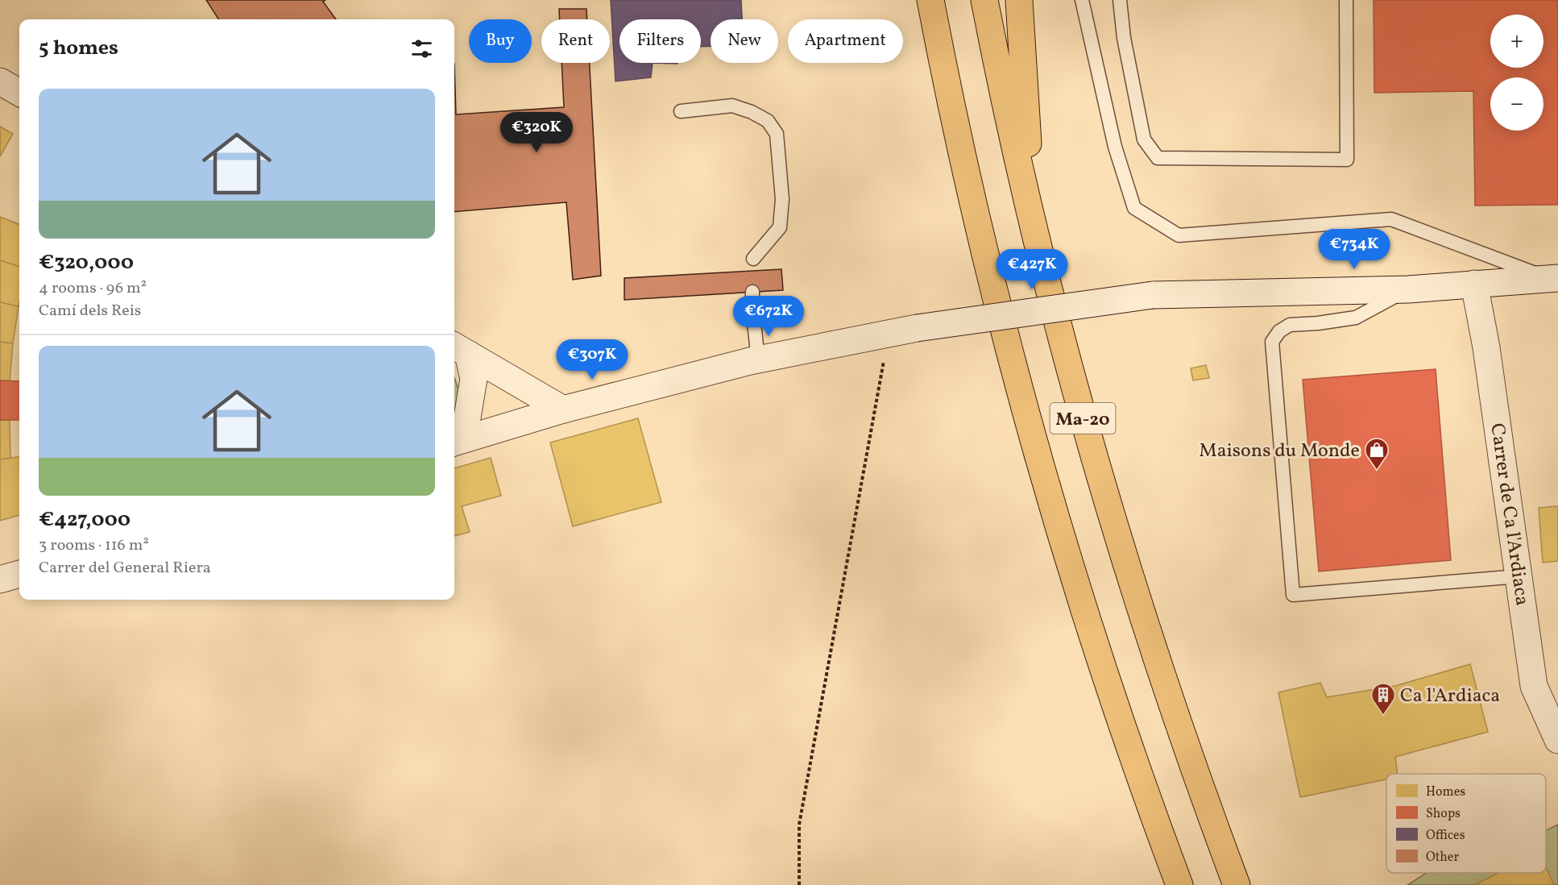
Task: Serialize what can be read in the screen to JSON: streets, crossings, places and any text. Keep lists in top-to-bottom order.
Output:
{
  "streets": {
    "highway": ["Ma-20"],
    "street": ["Carrer de Ca l'Ardiaca"]
  },
  "places": {
    "shop": ["Maisons du Monde"],
    "building": ["Ca l'Ardiaca"]
  },
  "legend": [
    "Homes",
    "Shops",
    "Offices",
    "Other"
  ],
  "page": {
    "map_buttons": ["+", "−"],
    "chip": [
      "Buy",
      "Rent",
      "Filters",
      "New",
      "Apartment"
    ],
    "heading": "5 homes",
    "list": [
      {
        "name": "€320,000",
        "note": "4 rooms · 96 m² · Camí dels Reis"
      },
      {
        "name": "€427,000",
        "note": "3 rooms · 116 m² · Carrer del General Riera"
      }
    ],
    "price": [
      "€320K",
      "€734K",
      "€427K",
      "€672K",
      "€307K"
    ]
  }
}
